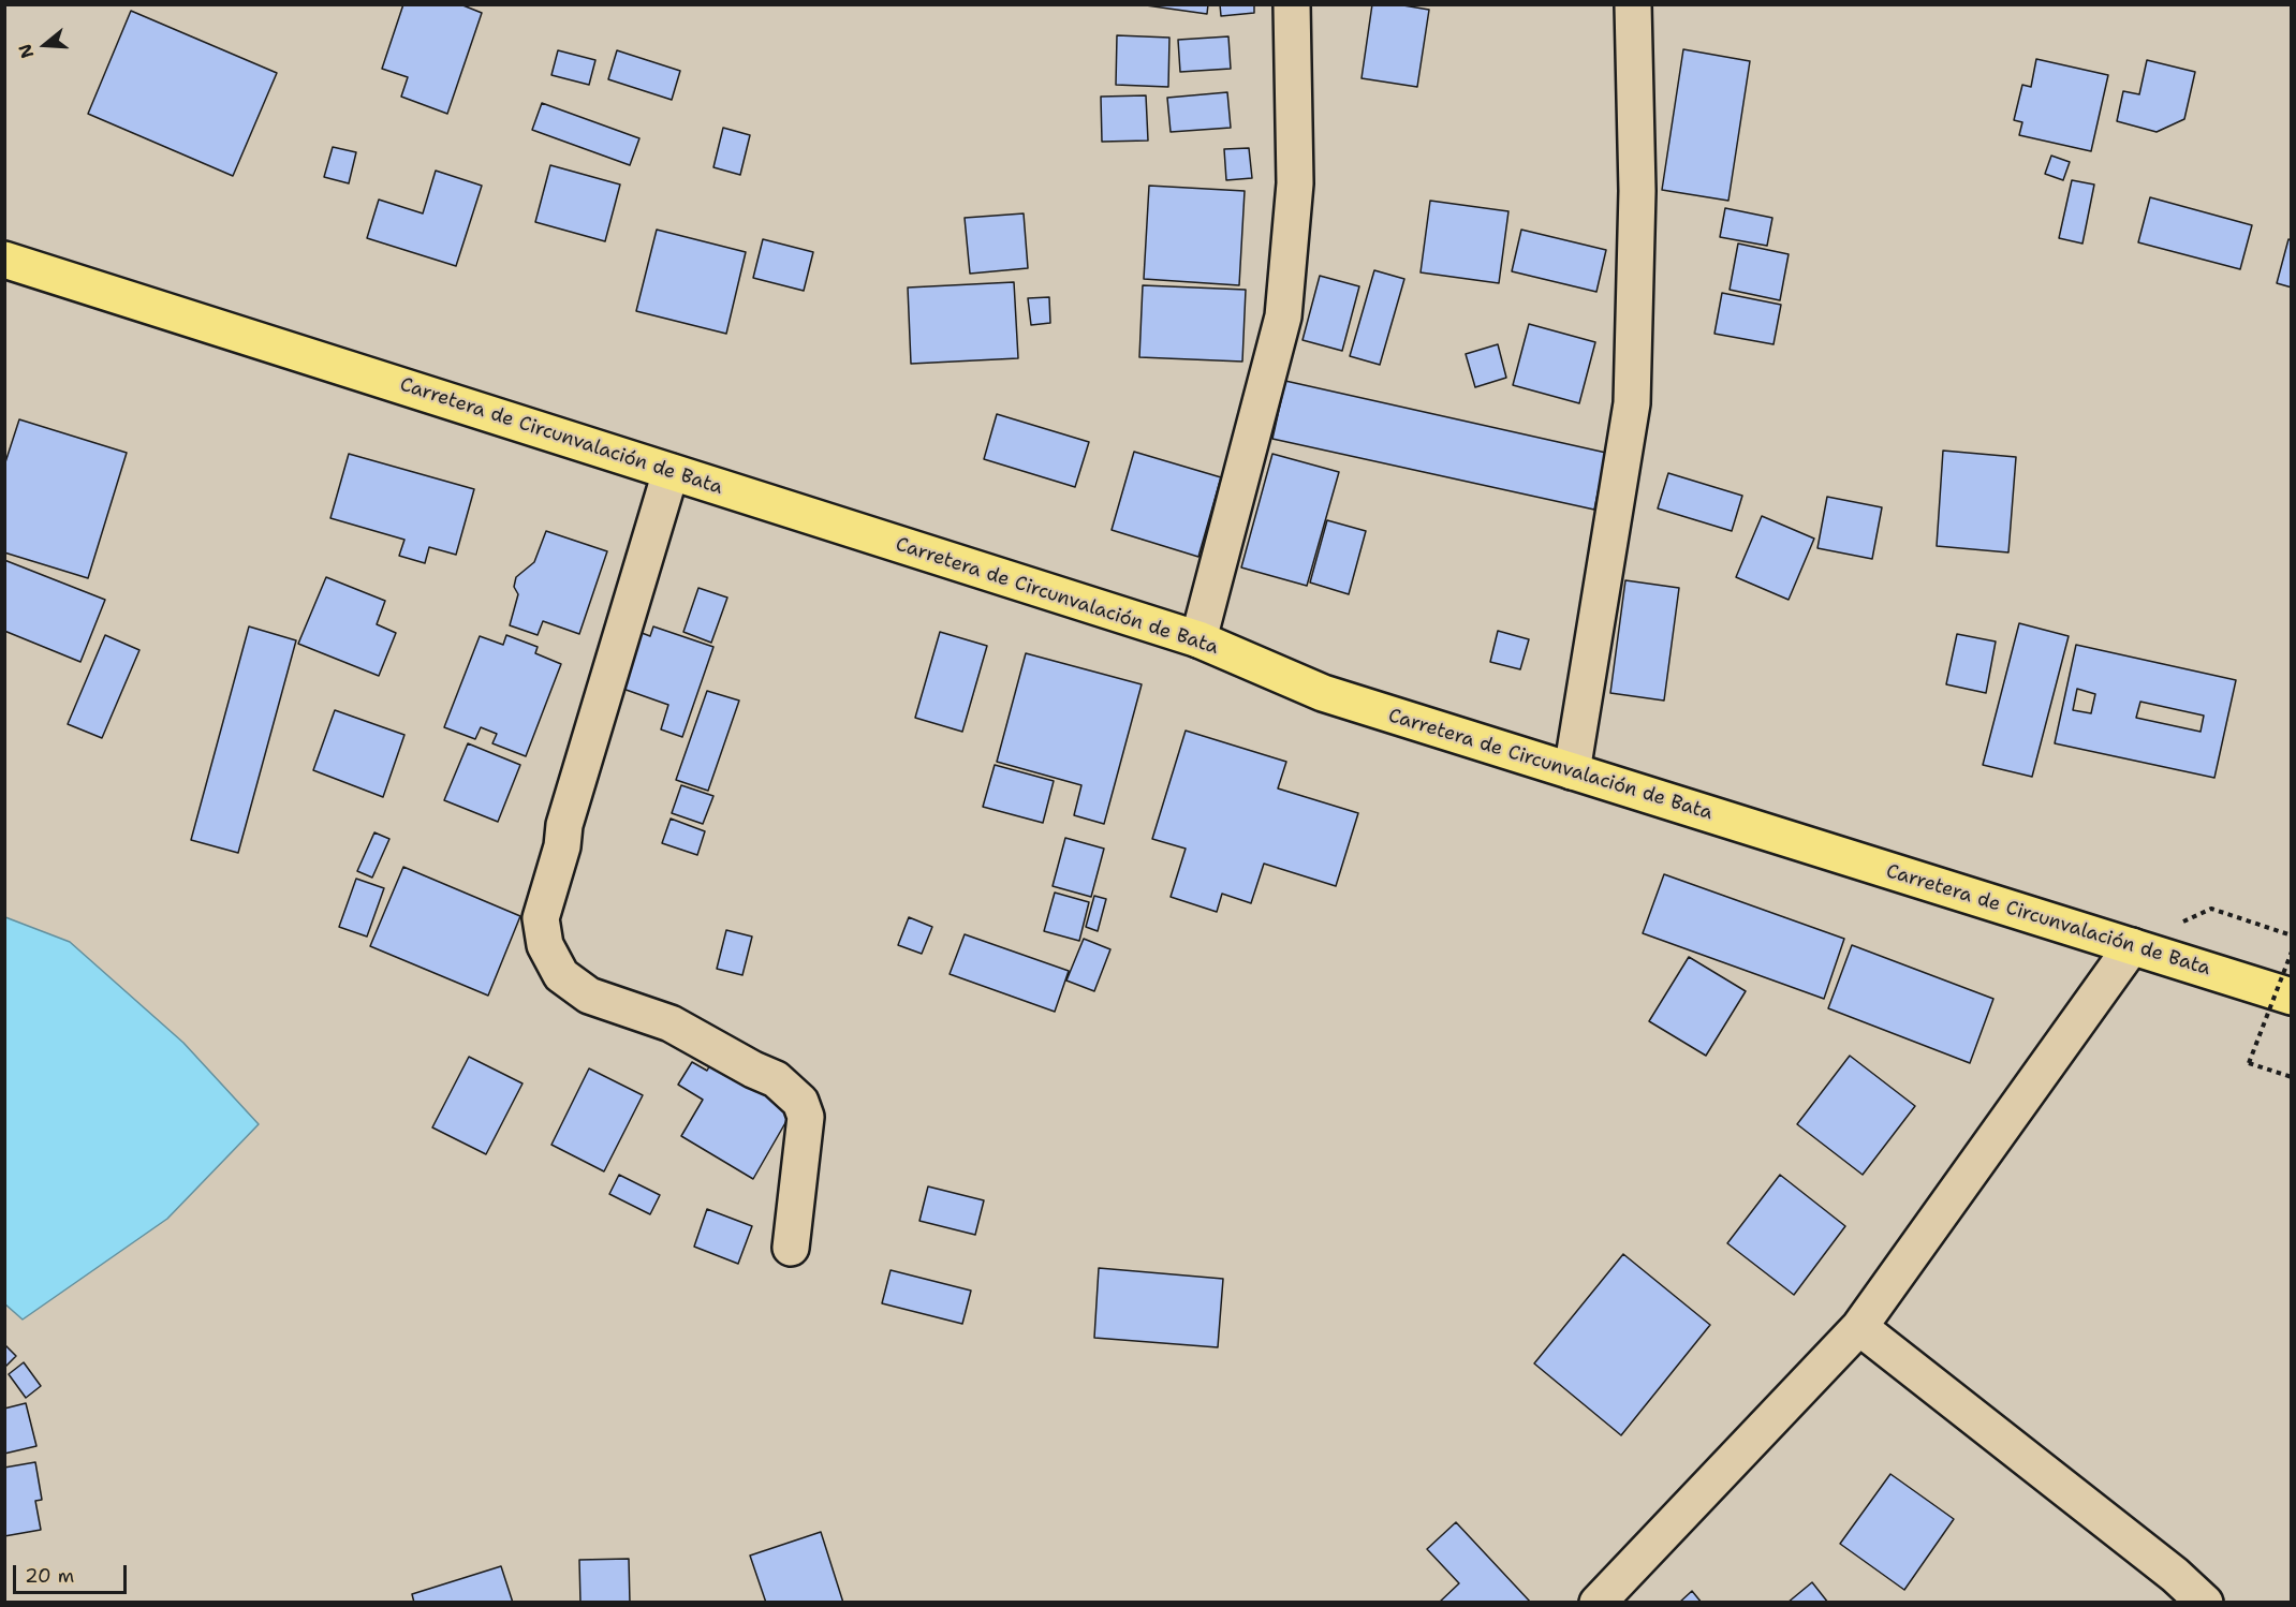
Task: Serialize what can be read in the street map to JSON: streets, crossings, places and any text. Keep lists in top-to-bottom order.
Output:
{
  "streets": {
    "main road": ["Carretera de Circunvalación de Bata"]
  },
  "scale_bar": "20 m",
  "north": "left"
}
